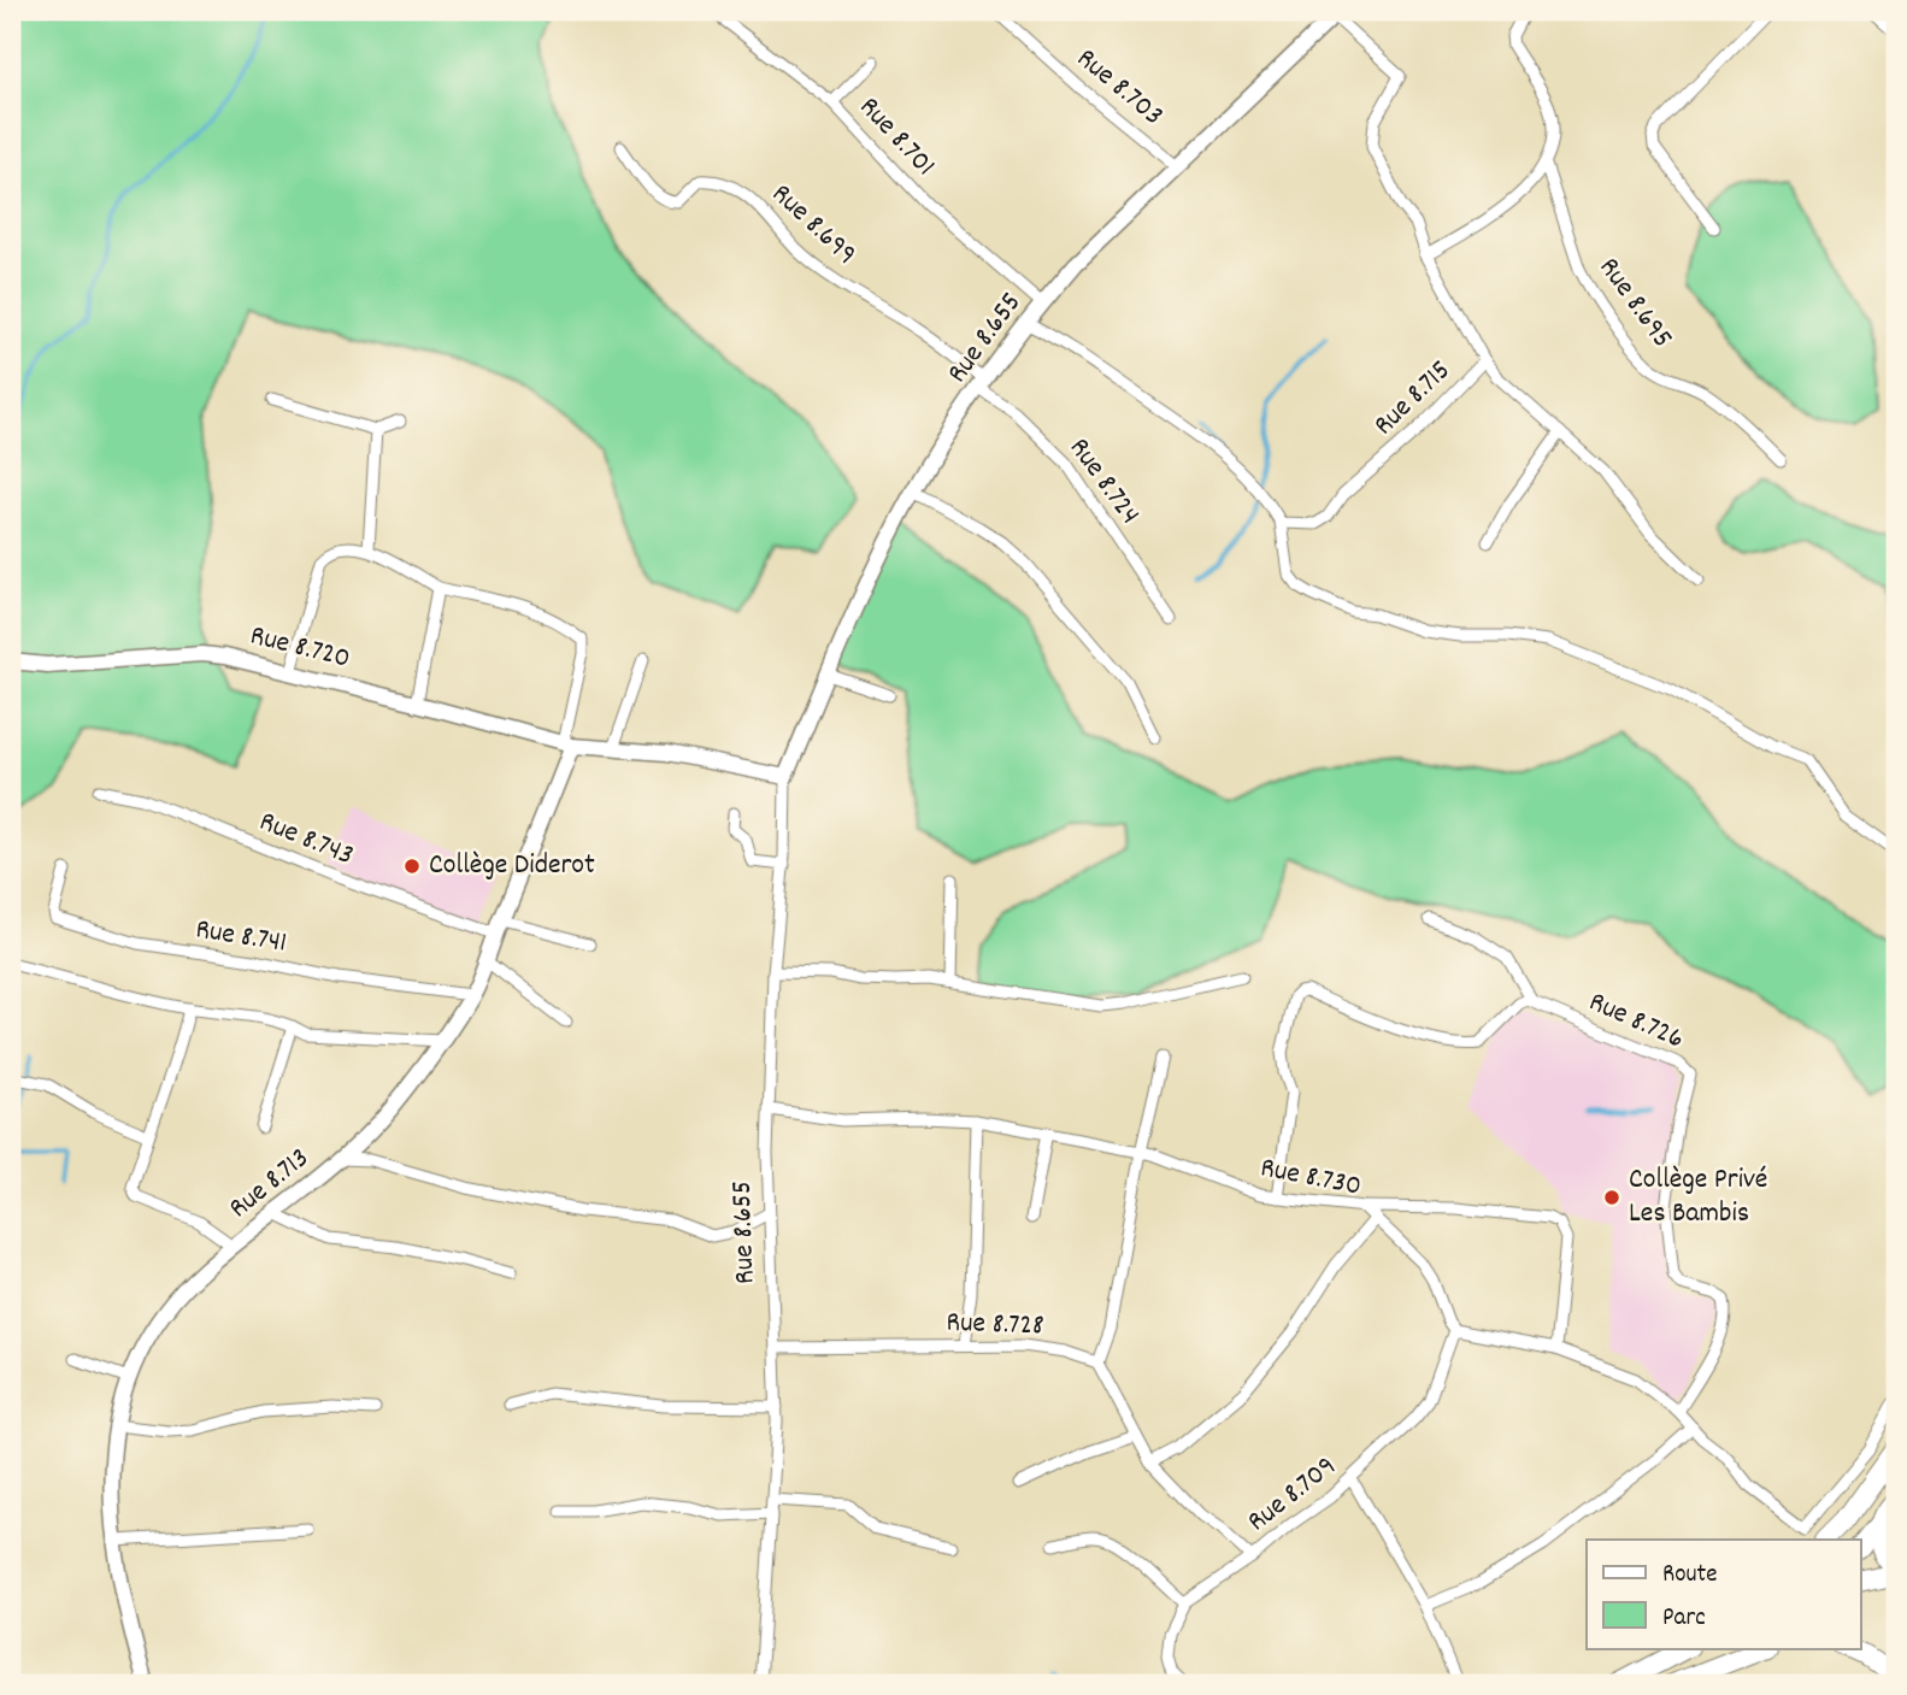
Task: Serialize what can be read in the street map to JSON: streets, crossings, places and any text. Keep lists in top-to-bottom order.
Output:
{
  "streets": {
    "main road": ["Rue 8.655", "Rue 8.720", "Rue 8.713"],
    "street": [
      "Rue 8.703",
      "Rue 8.701",
      "Rue 8.699",
      "Rue 8.695",
      "Rue 8.715",
      "Rue 8.724",
      "Rue 8.743",
      "Rue 8.741",
      "Rue 8.726",
      "Rue 8.730",
      "Rue 8.728",
      "Rue 8.709"
    ]
  },
  "crossings": [
    ["Rue 8.703", "Rue 8.655"],
    ["Rue 8.701", "Rue 8.655"],
    ["Rue 8.699", "Rue 8.655"],
    ["Rue 8.699", "Rue 8.724"],
    ["Rue 8.655", "Rue 8.715"],
    ["Rue 8.655", "Rue 8.724"],
    ["Rue 8.655", "Rue 8.730"],
    ["Rue 8.655", "Rue 8.728"],
    ["Rue 8.720", "Rue 8.713"],
    ["Rue 8.743", "Rue 8.713"],
    ["Rue 8.741", "Rue 8.713"],
    ["Rue 8.730", "Rue 8.709"]
  ],
  "places": ["Collège Diderot", "Collège Privé Les Bambis"],
  "legend": ["Route", "Parc"]
}
